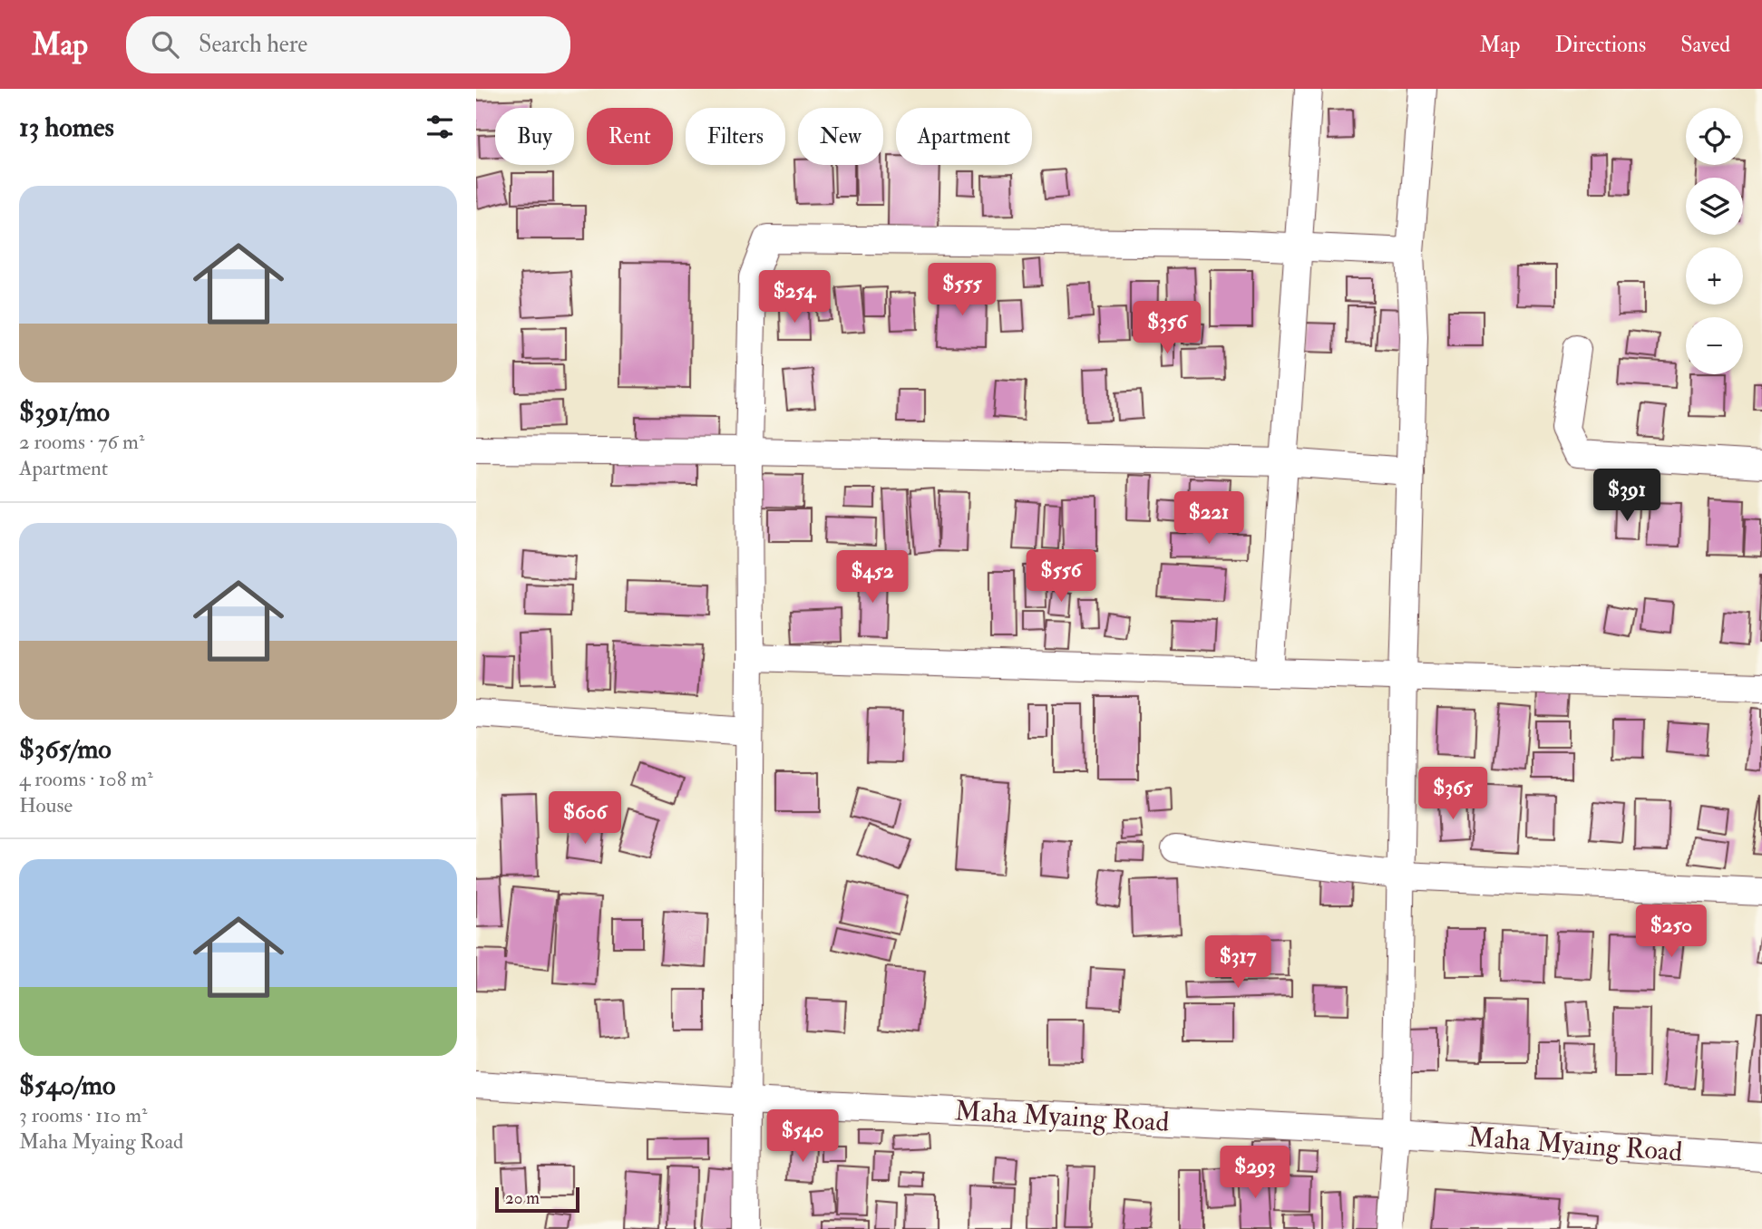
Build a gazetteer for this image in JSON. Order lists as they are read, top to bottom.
{
  "streets": {
    "street": ["Maha Myaing Road"]
  },
  "scale_bar": "20 m",
  "page": {
    "header": "Map",
    "search": "Search here",
    "nav": ["Map", "Directions", "Saved"],
    "heading": "13 homes",
    "map_buttons": ["+", "−"],
    "chip": [
      "Buy",
      "Rent",
      "Filters",
      "New",
      "Apartment"
    ],
    "list": [
      {
        "name": "$391/mo",
        "note": "2 rooms · 76 m² · Apartment"
      },
      {
        "name": "$365/mo",
        "note": "4 rooms · 108 m² · House"
      },
      {
        "name": "$540/mo",
        "note": "3 rooms · 110 m² · Maha Myaing Road"
      }
    ],
    "price": [
      "$555",
      "$254",
      "$356",
      "$391",
      "$221",
      "$556",
      "$452",
      "$365",
      "$606",
      "$250",
      "$317",
      "$540",
      "$293"
    ],
    "scale": "20 m"
  }
}
